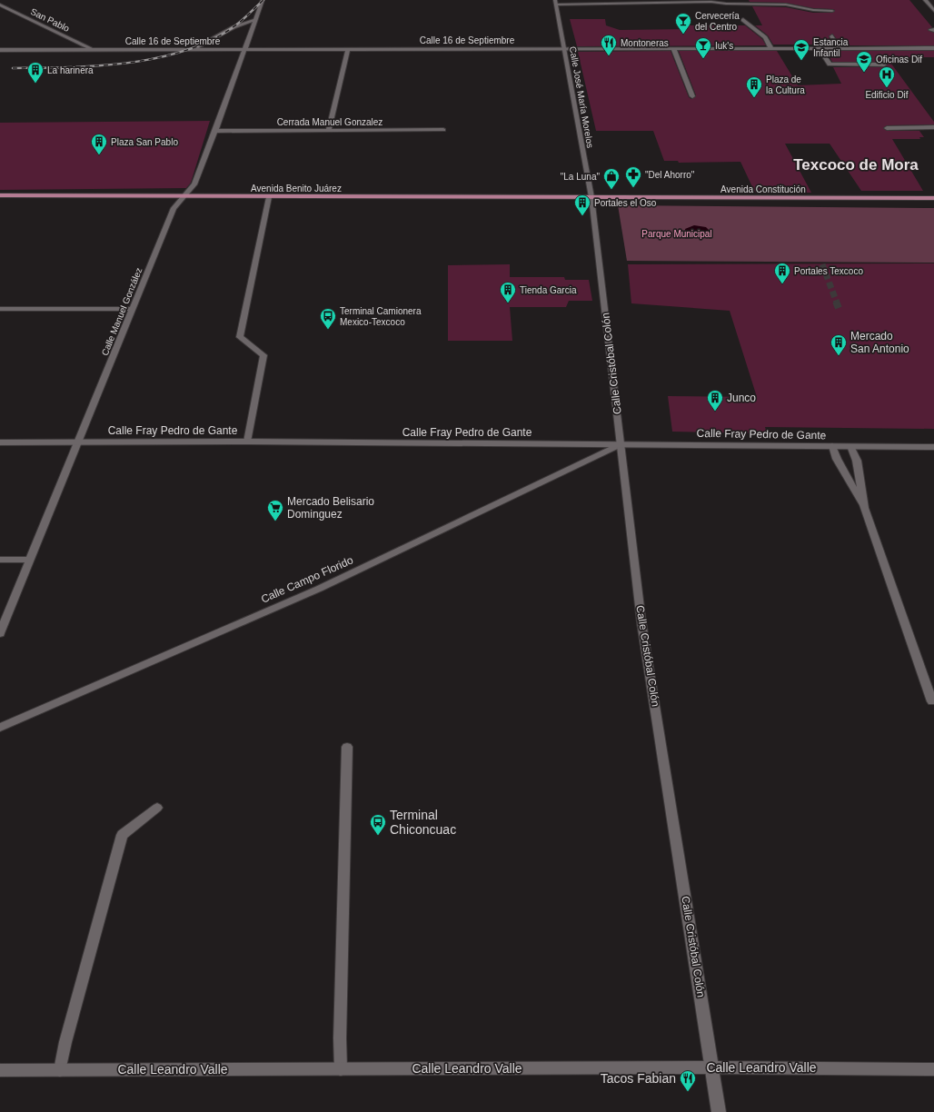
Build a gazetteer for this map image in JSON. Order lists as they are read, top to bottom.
{
  "streets": {
    "main road": ["Avenida Benito Juárez", "Avenida Constitución"],
    "street": [
      "San Pablo",
      "Calle 16 de Septiembre",
      "Calle José María Morelos",
      "Cerrada Manuel Gonzalez",
      "Calle Manuel González",
      "Calle Cristóbal Colón",
      "Calle Fray Pedro de Gante",
      "Calle Campo Florido",
      "Calle Leandro Valle"
    ]
  },
  "crossings": [
    ["San Pablo", "Calle 16 de Septiembre"],
    ["Calle 16 de Septiembre", "Calle José María Morelos"],
    ["Calle 16 de Septiembre", "Calle Manuel González"],
    ["Calle José María Morelos", "Avenida Benito Juárez"],
    ["Calle José María Morelos", "Avenida Constitución"],
    ["Calle José María Morelos", "Calle Cristóbal Colón"],
    ["Cerrada Manuel Gonzalez", "Calle Manuel González"],
    ["Avenida Benito Juárez", "Avenida Constitución"],
    ["Avenida Benito Juárez", "Calle Manuel González"],
    ["Avenida Benito Juárez", "Calle Cristóbal Colón"],
    ["Avenida Constitución", "Calle Cristóbal Colón"],
    ["Calle Manuel González", "Calle Fray Pedro de Gante"],
    ["Calle Cristóbal Colón", "Calle Fray Pedro de Gante"],
    ["Calle Cristóbal Colón", "Calle Campo Florido"],
    ["Calle Cristóbal Colón", "Calle Leandro Valle"],
    ["Calle Fray Pedro de Gante", "Calle Campo Florido"]
  ],
  "districts": ["Texcoco de Mora"],
  "parks": ["Parque Municipal"],
  "places": {
    "bar": ["Cervecería del Centro", "Iuk's"],
    "restaurant": ["Montoneras", "Tacos Fabian"],
    "school or university": ["Estancia Infantil", "Oficinas Dif"],
    "building": [
      "La harinera",
      "Plaza de la Cultura",
      "Plaza San Pablo",
      "Portales el Oso",
      "Portales Texcoco",
      "Tienda Garcia",
      "Mercado San Antonio",
      "Junco"
    ],
    "hospital": ["Edificio Dif"],
    "pharmacy": ["\"Del Ahorro\""],
    "shop": ["\"La Luna\""],
    "bus stop": ["Terminal Camionera Mexico-Texcoco", "Terminal Chiconcuac"],
    "supermarket": ["Mercado Belisario Dominguez"]
  }
}
